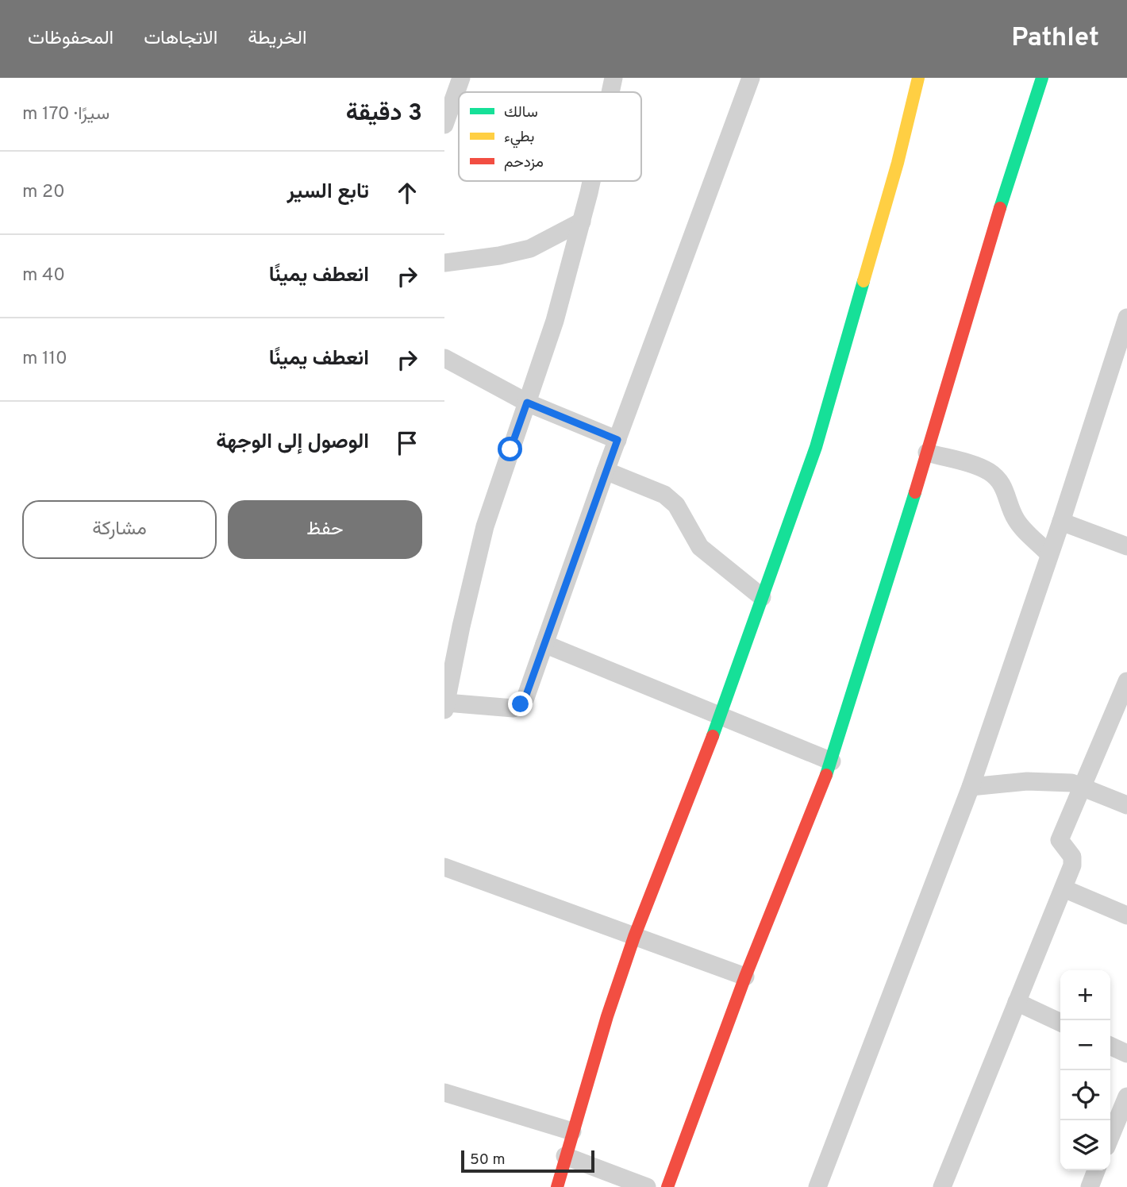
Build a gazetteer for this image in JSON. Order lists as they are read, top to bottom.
{
  "legend": ["سالك", "بطيء", "مزدحم"],
  "scale_bar": "50 m",
  "page": {
    "header": "Pathlet",
    "nav": ["الخريطة", "الاتجاهات", "المحفوظات"],
    "heading": ["3 دقيقة", "سيرًا · 170 m"],
    "list": [
      ["تابع السير", "20 m"],
      ["انعطف يمينًا", "40 m"],
      ["انعطف يمينًا", "110 m"],
      "الوصول إلى الوجهة"
    ],
    "buttons": ["حفظ", "مشاركة"],
    "map_buttons": ["+", "−"],
    "scale": "50 m"
  }
}
